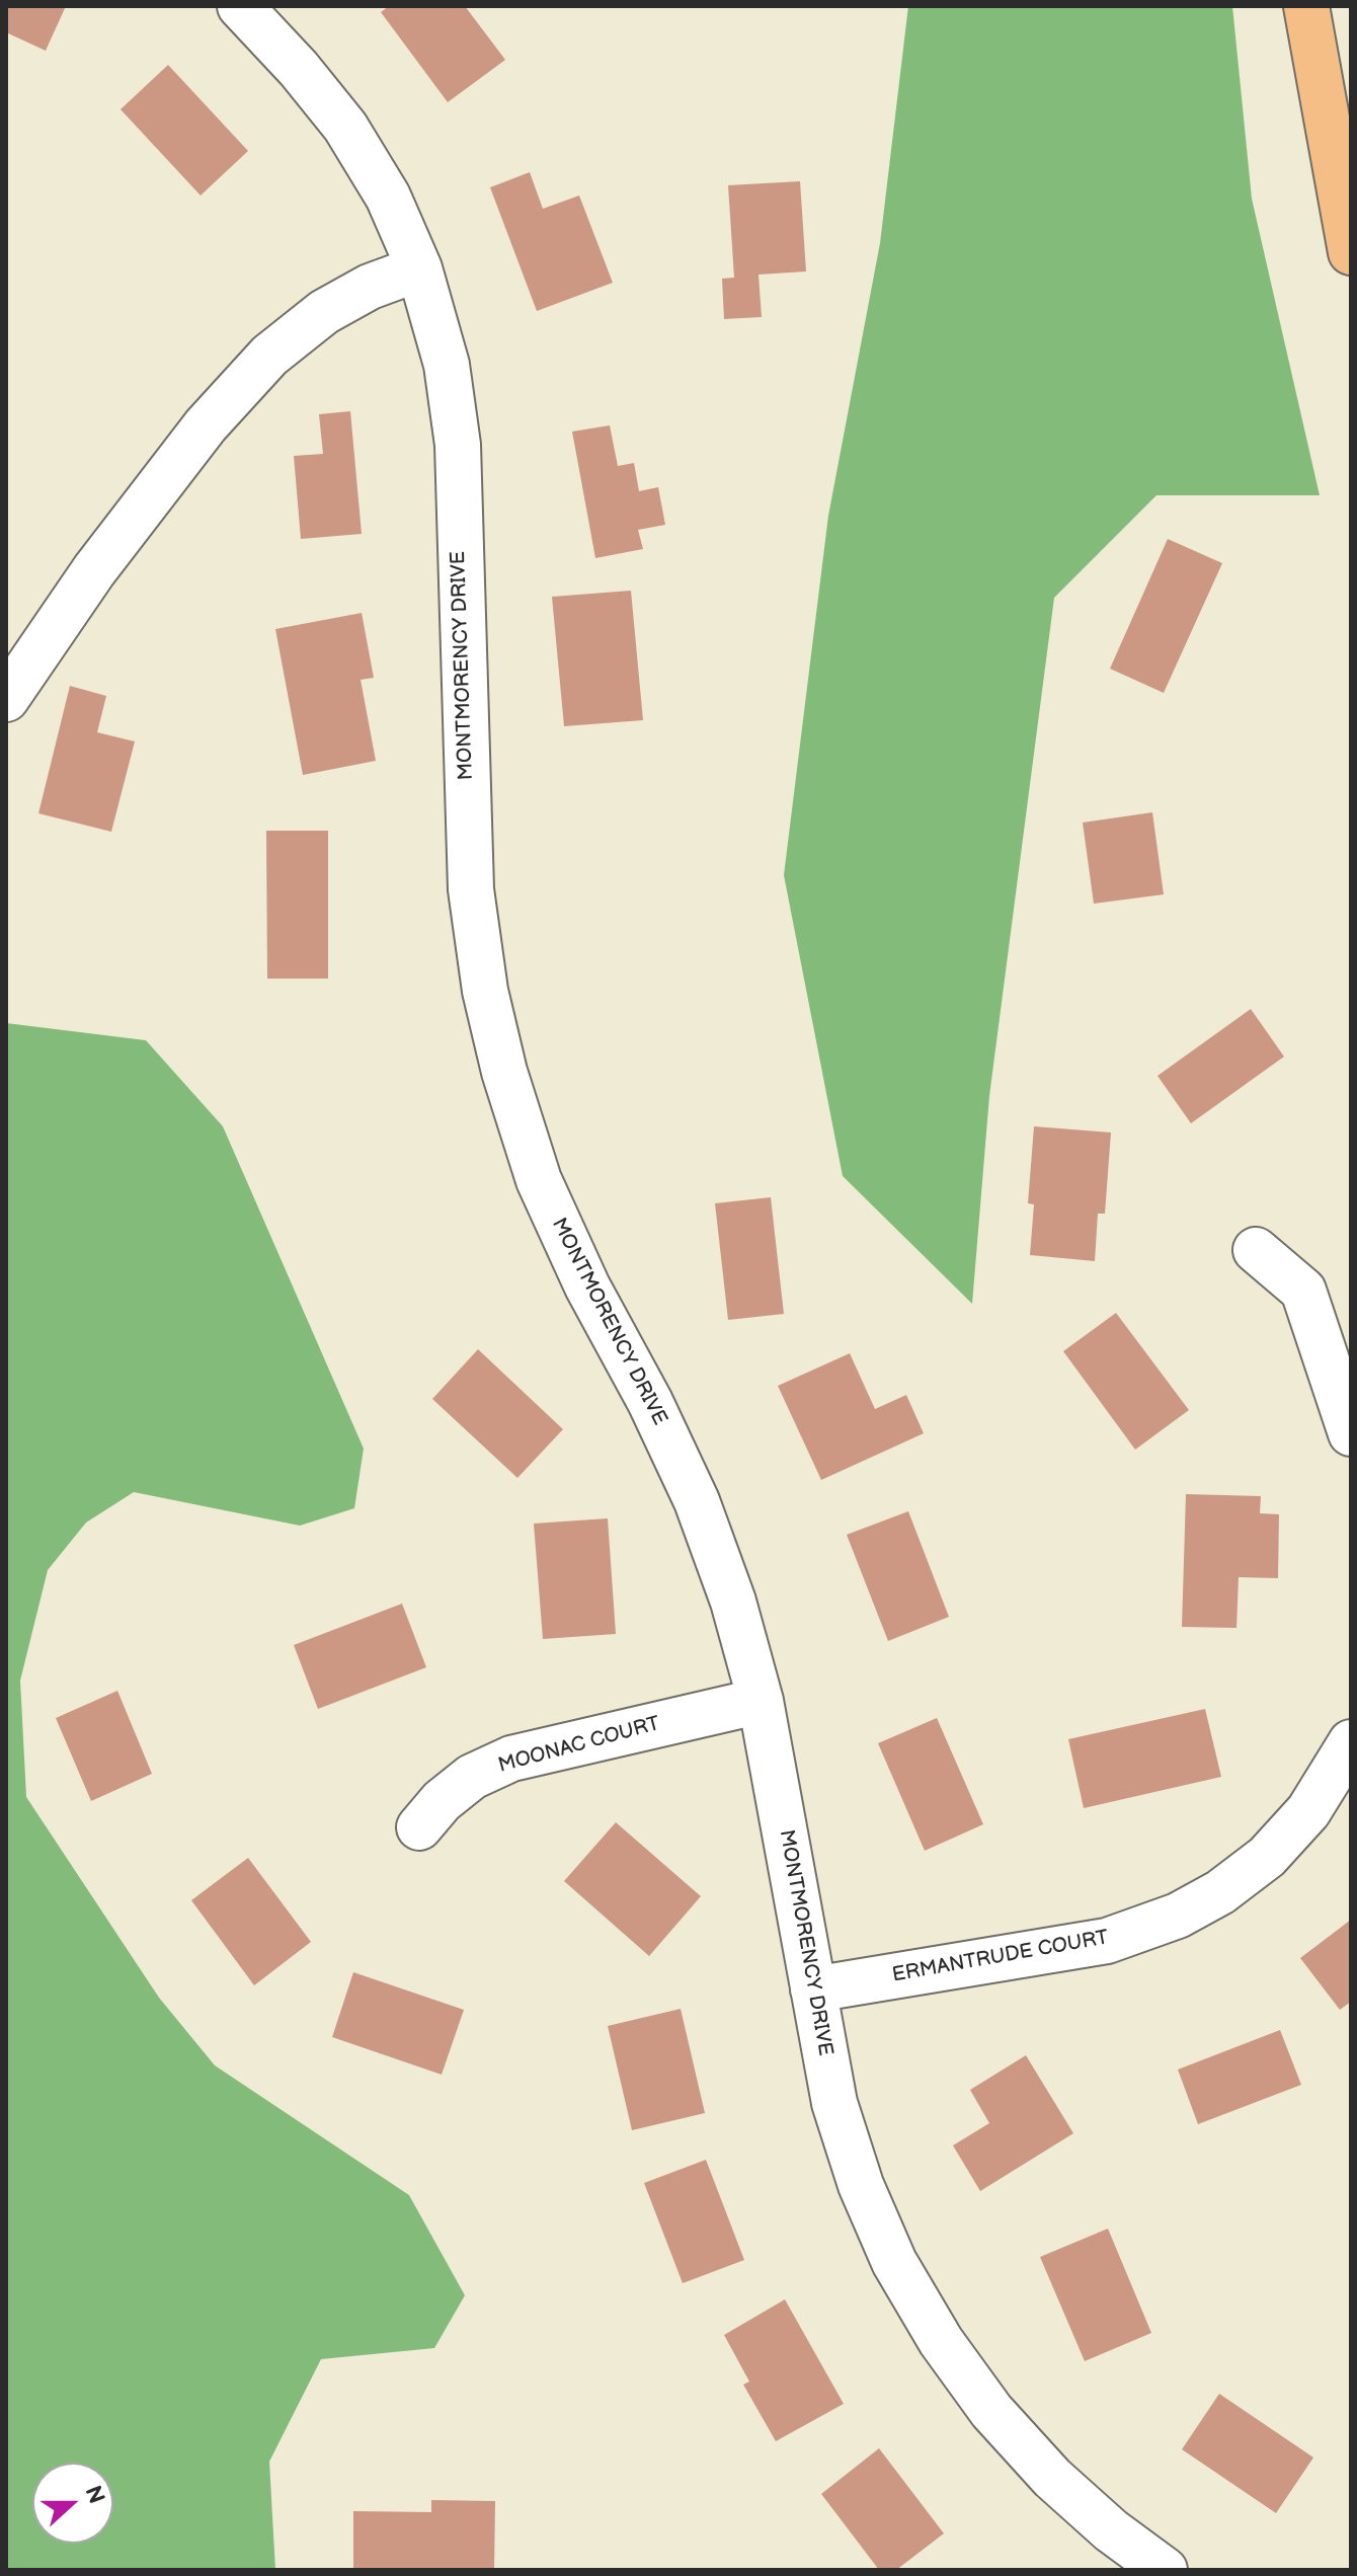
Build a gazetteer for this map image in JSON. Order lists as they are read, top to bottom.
{
  "streets": {
    "street": ["MONTMORENCY DRIVE", "MOONAC COURT", "ERMANTRUDE COURT"]
  },
  "crossings": [
    ["MONTMORENCY DRIVE", "MOONAC COURT"],
    ["MONTMORENCY DRIVE", "ERMANTRUDE COURT"]
  ],
  "north": "right"
}
